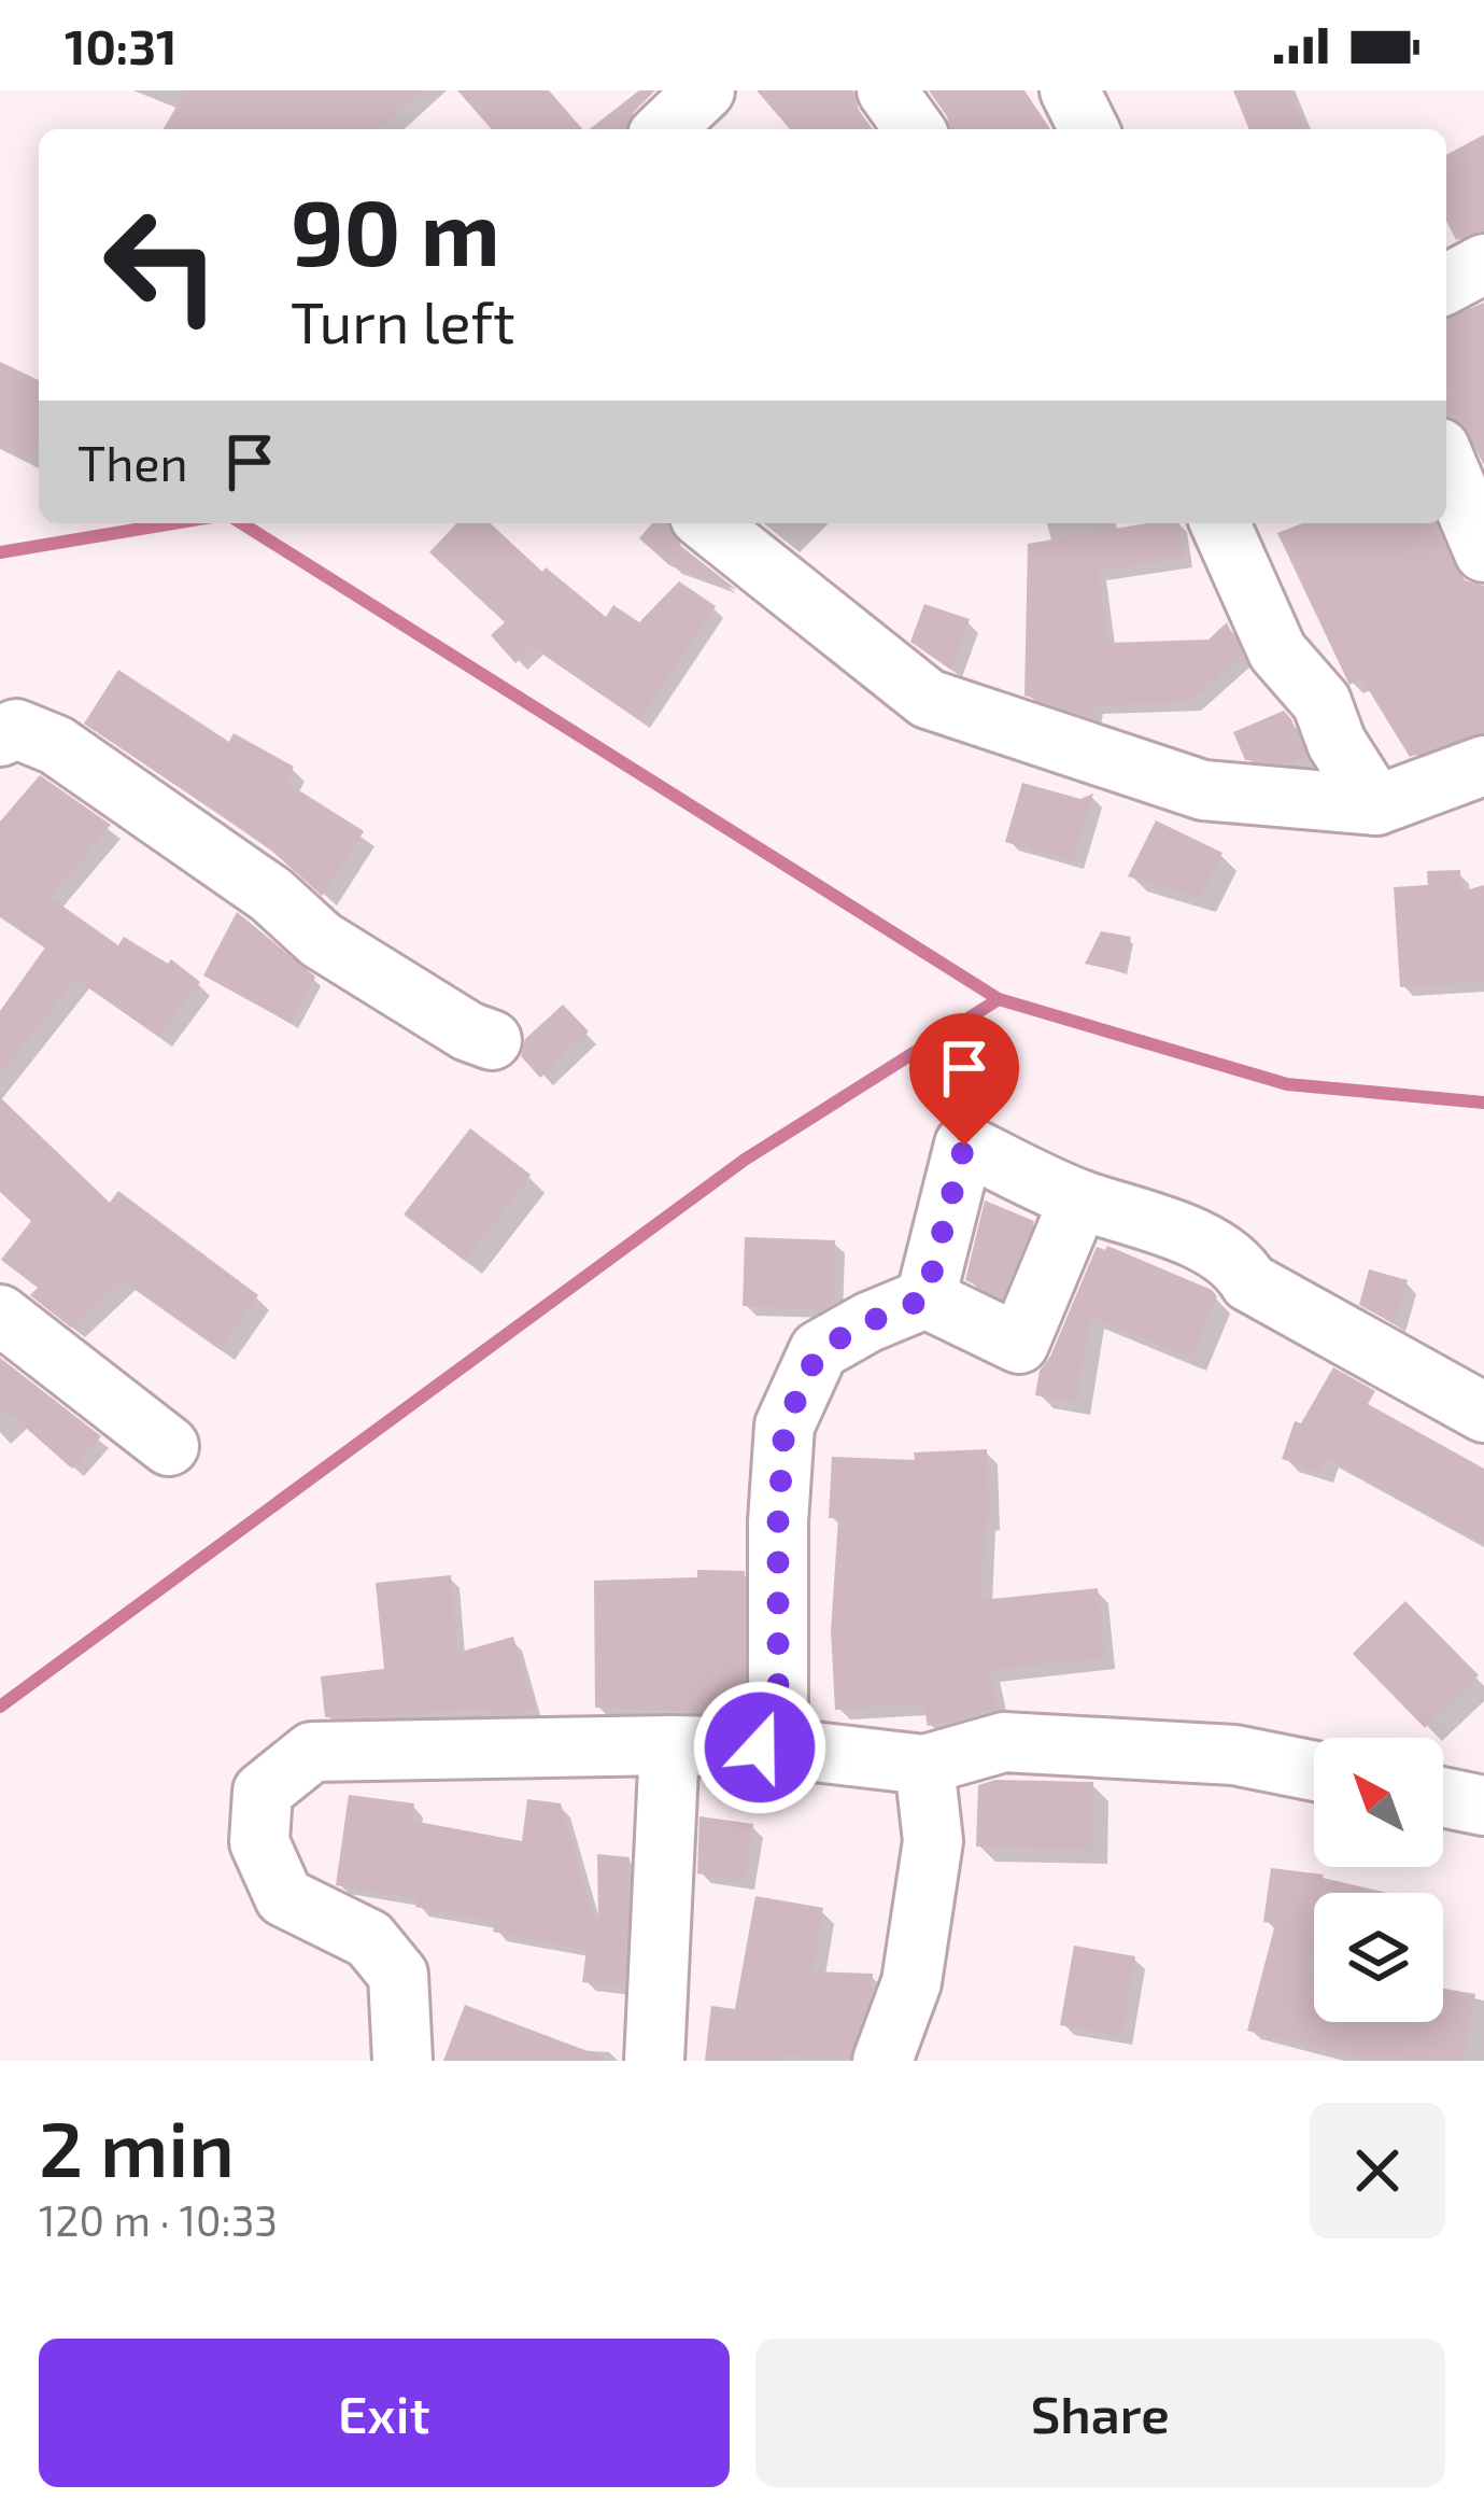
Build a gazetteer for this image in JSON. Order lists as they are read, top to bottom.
{
  "north": "top left",
  "page": {
    "status": "10:31",
    "turn": ["90 m", "Turn left"],
    "then": "Then",
    "heading": ["2 min", "120 m · 10:33"],
    "buttons": ["Exit", "Share"]
  }
}
